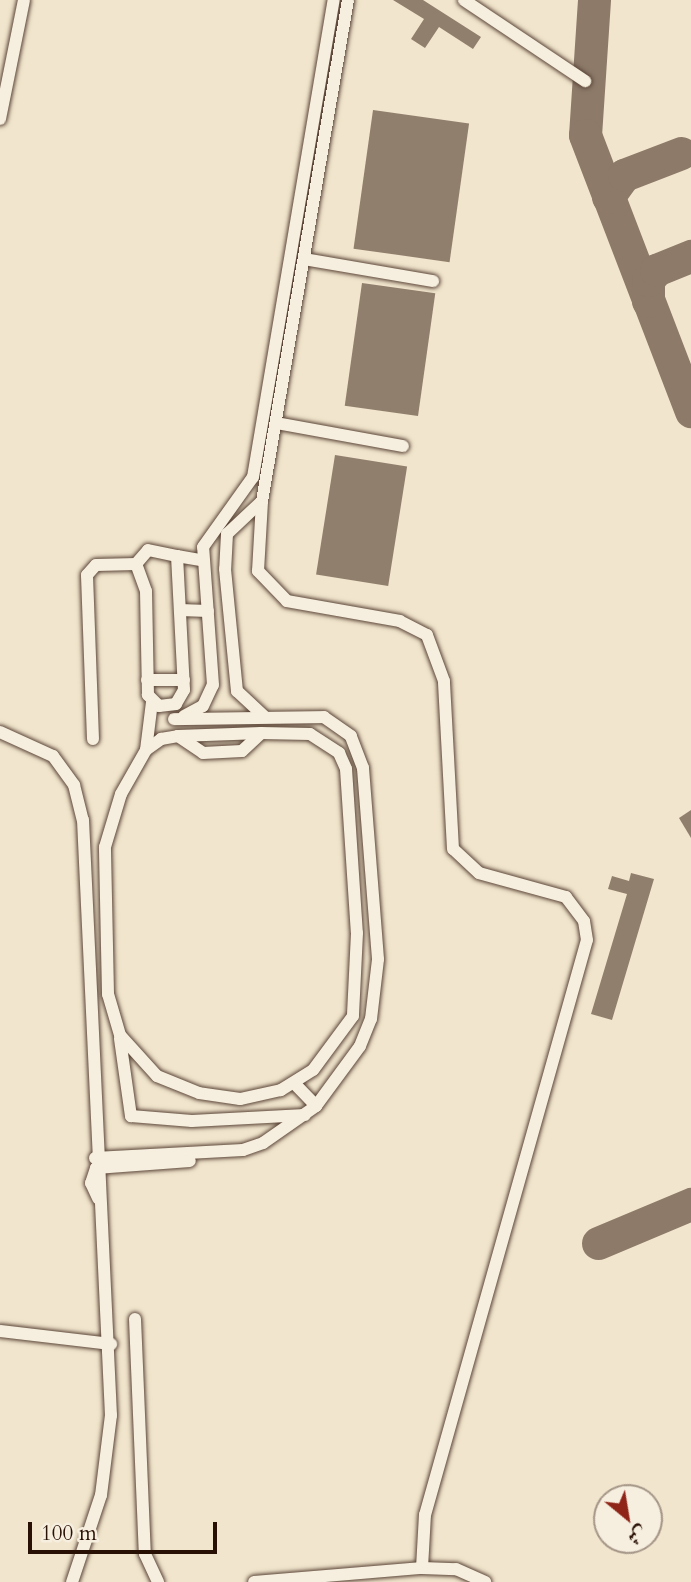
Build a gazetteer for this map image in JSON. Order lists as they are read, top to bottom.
{
  "scale_bar": "100 m",
  "north": "bottom right"
}
